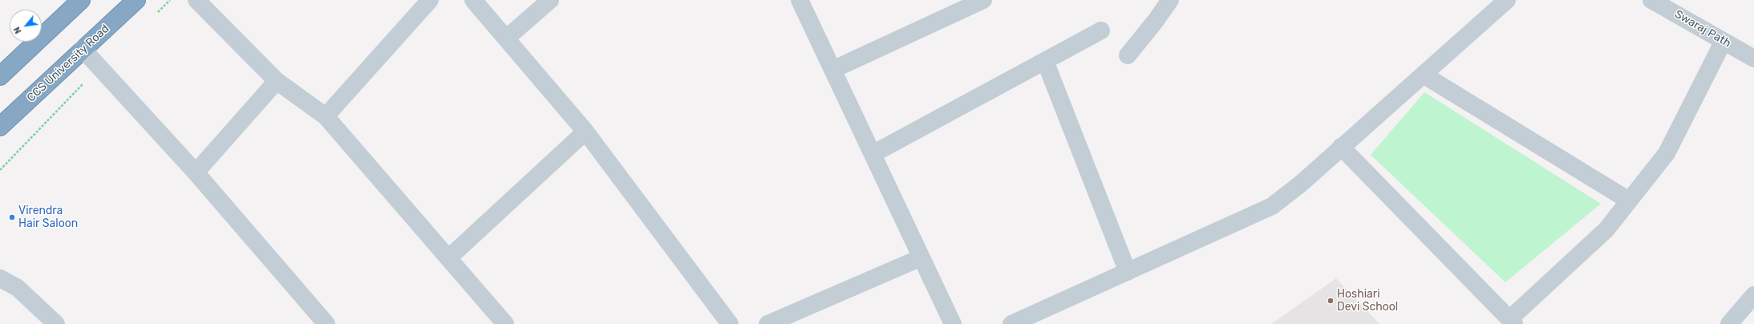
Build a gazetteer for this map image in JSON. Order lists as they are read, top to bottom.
{
  "streets": {
    "highway": ["CCS University Road"],
    "street": ["Swaraj Path"]
  },
  "places": ["Virendra Hair Saloon", "Hoshiari Devi School"],
  "north": "bottom left"
}
